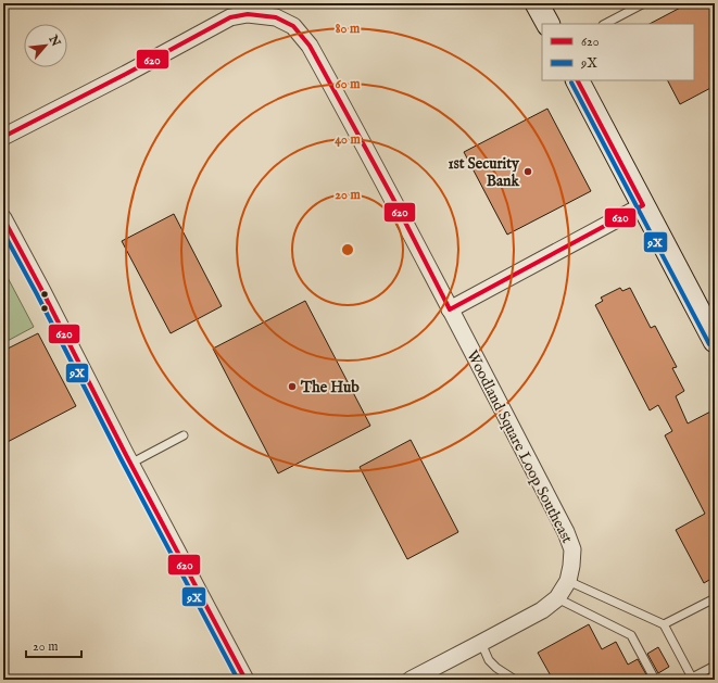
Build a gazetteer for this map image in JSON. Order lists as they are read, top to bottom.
{
  "streets": {
    "street": ["Woodland Square Loop Southeast"]
  },
  "places": ["1st Security Bank", "The Hub"],
  "lines": ["transit line 620", "transit line 9X"],
  "legend": ["620", "9X"],
  "scale_bar": "20 m",
  "north": "top right",
  "rings": [
    "80 m",
    "60 m",
    "40 m",
    "20 m"
  ]
}
